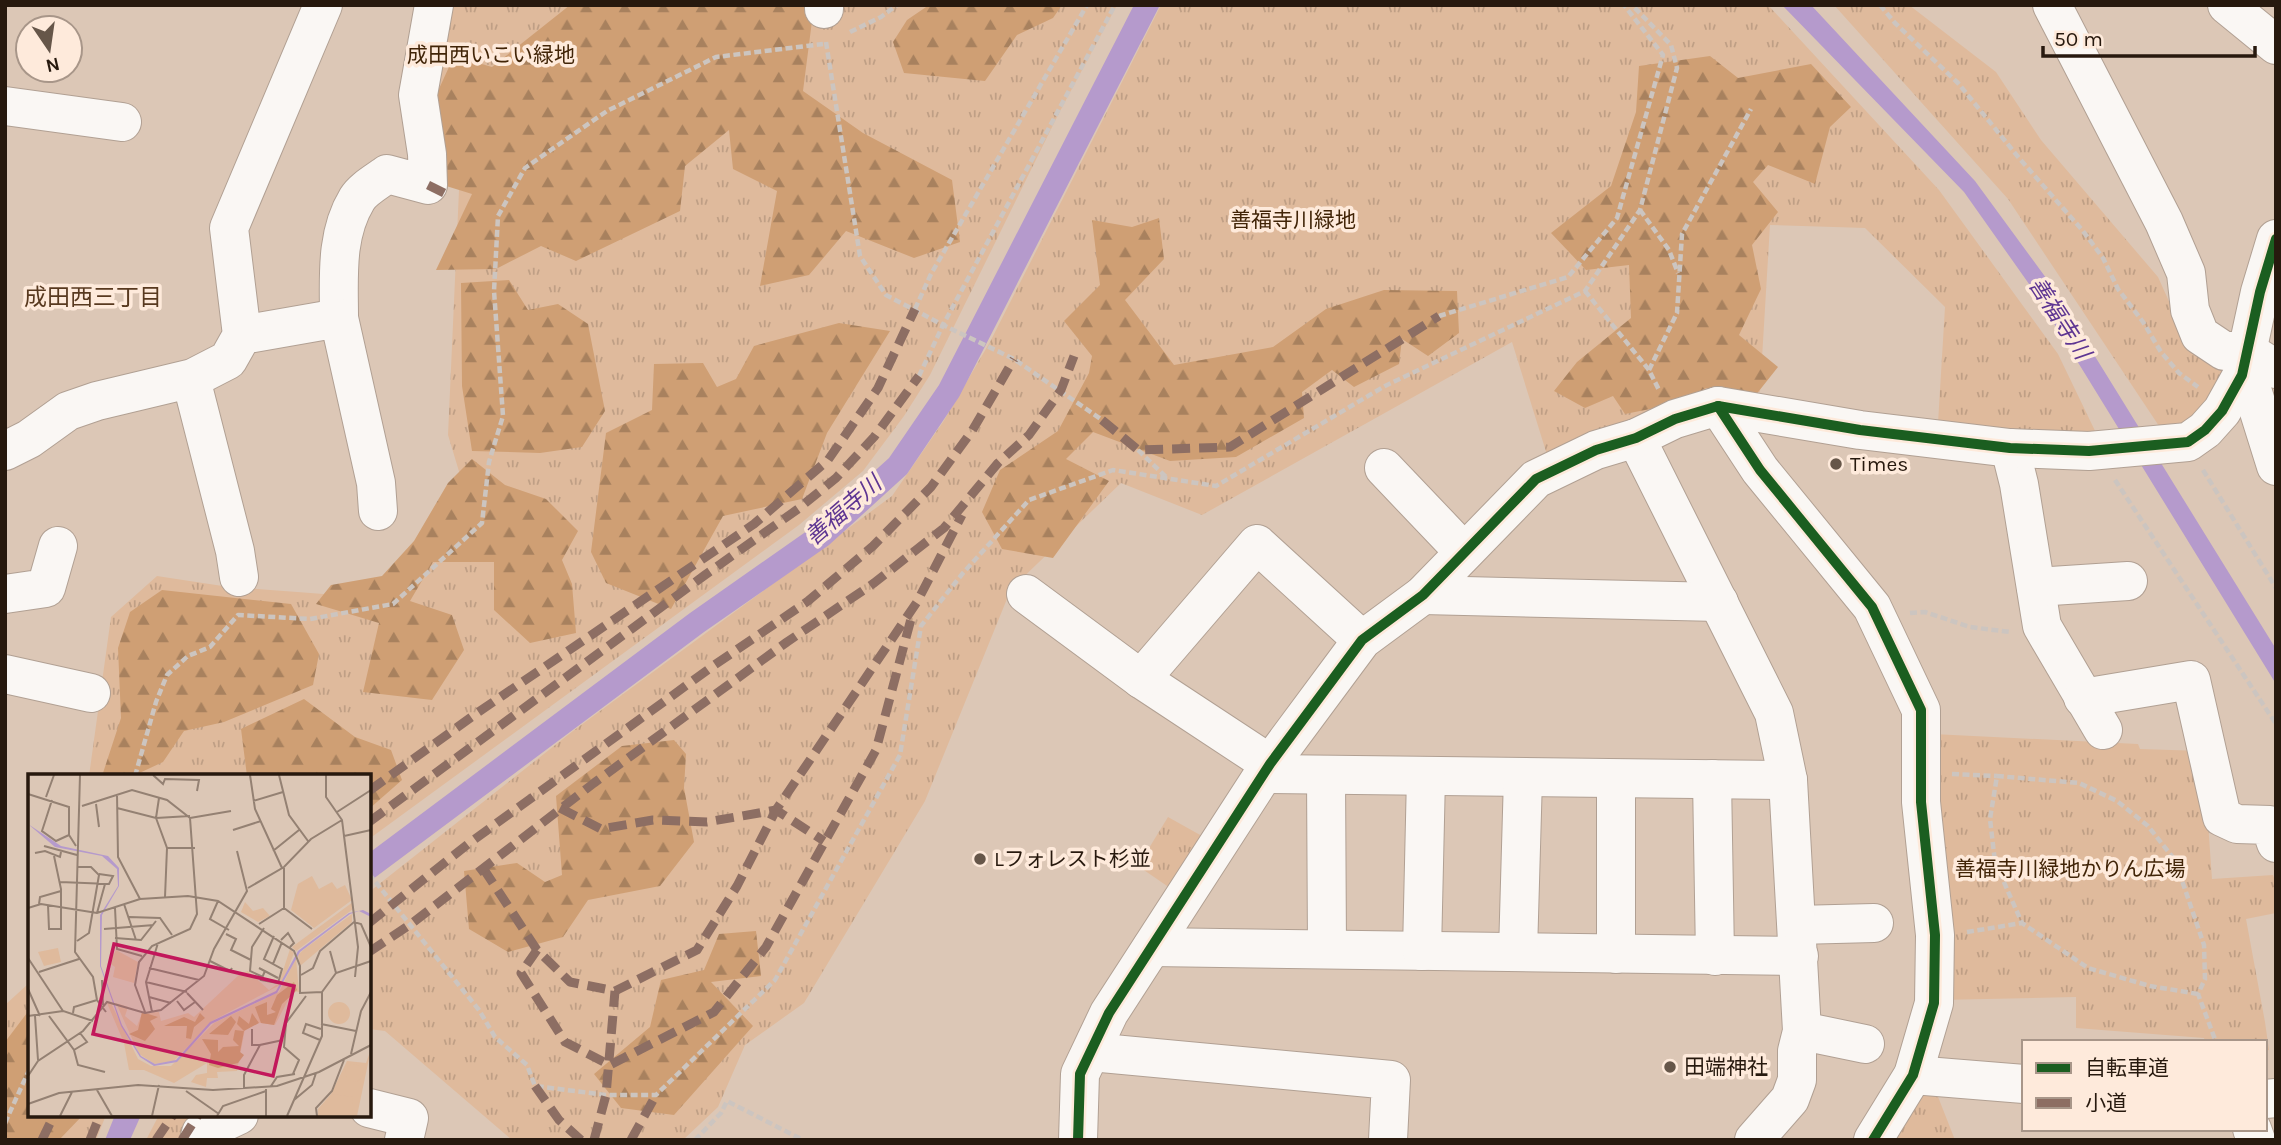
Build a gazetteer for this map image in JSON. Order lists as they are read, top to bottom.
{
  "districts": ["成田西三丁目"],
  "water": ["善福寺川"],
  "parks": ["成田西いこい緑地", "善福寺川緑地", "善福寺川緑地かりん広場"],
  "places": ["Times", "Lフォレスト杉並", "田端神社"],
  "legend": ["自転車道", "小道"],
  "scale_bar": "50 m",
  "north": "bottom"
}
